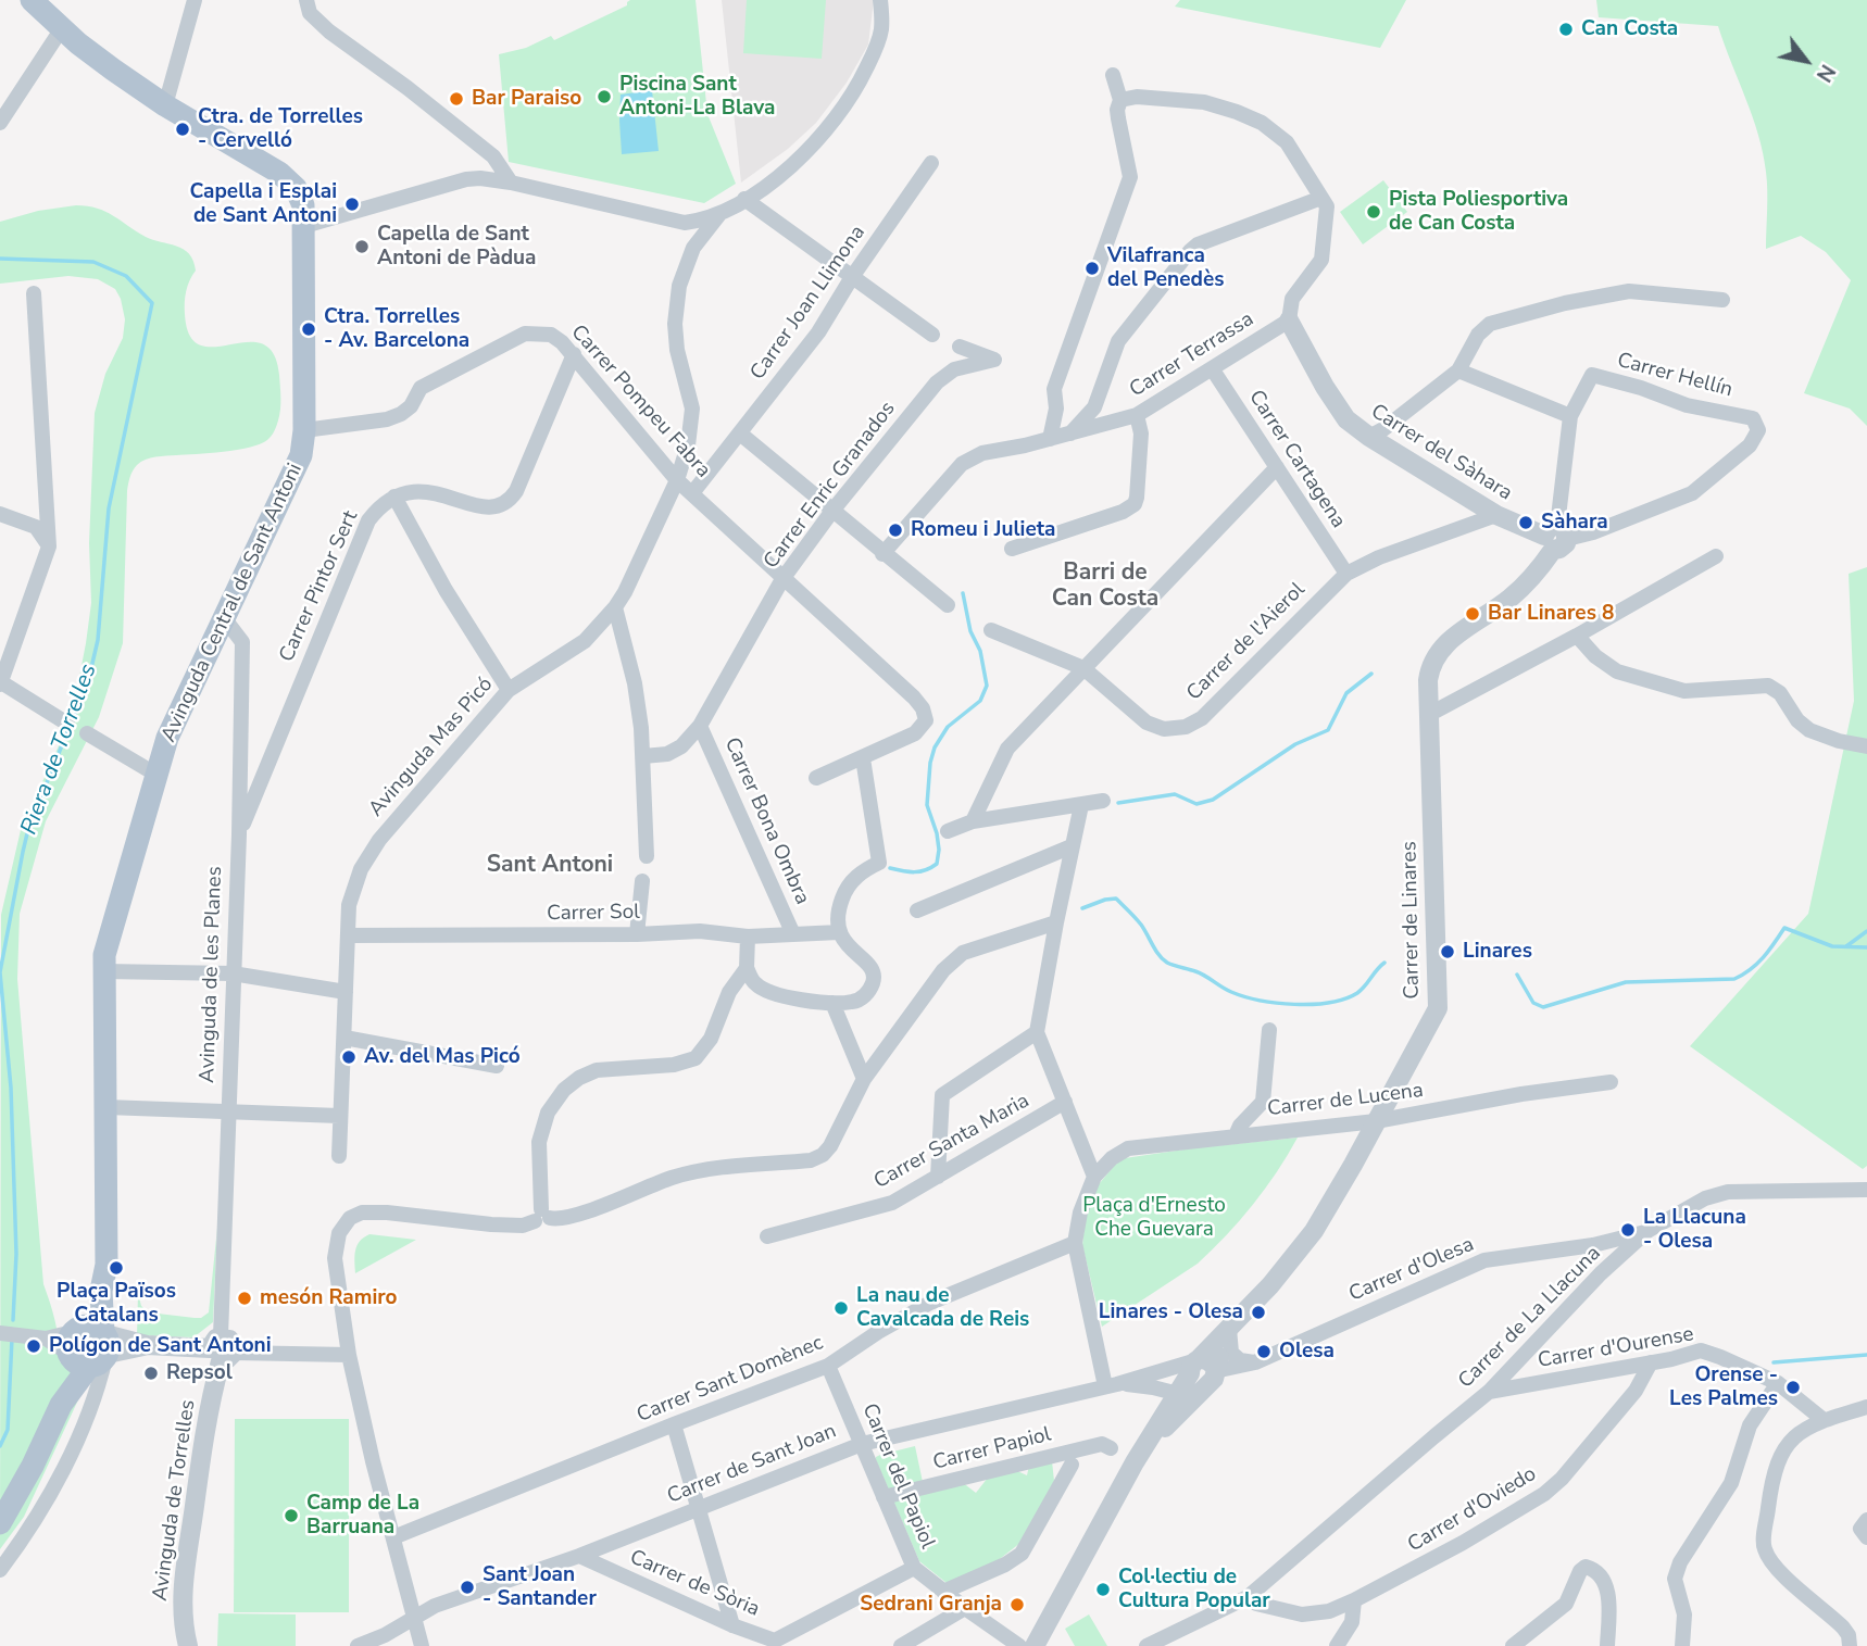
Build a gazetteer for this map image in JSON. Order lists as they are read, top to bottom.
{
  "streets": {
    "main road": ["Avinguda Central de Sant Antoni"],
    "street": [
      "Carrer Joan Llimona",
      "Carrer Terrassa",
      "Carrer Hellín",
      "Carrer Pompeu Fabra",
      "Carrer del Sàhara",
      "Carrer Cartagena",
      "Carrer Enric Granados",
      "Carrer Pintor Sert",
      "Carrer de l'Aierol",
      "Avinguda Mas Picó",
      "Carrer Bona Ombra",
      "Carrer Sol",
      "Carrer de Linares",
      "Avinguda de les Planes",
      "Carrer de Lucena",
      "Carrer Santa Maria",
      "Carrer d'Olesa",
      "Carrer de La Llacuna",
      "Carrer d'Ourense",
      "Carrer Sant Domènec",
      "Carrer Papiol",
      "Carrer de Sant Joan",
      "Carrer del Papiol",
      "Avinguda de Torrelles",
      "Carrer d'Oviedo",
      "Carrer de Sòria"
    ]
  },
  "crossings": [
    ["Carrer Joan Llimona", "Carrer Pompeu Fabra"],
    ["Carrer Terrassa", "Carrer del Sàhara"],
    ["Carrer Terrassa", "Carrer Cartagena"],
    ["Carrer Hellín", "Carrer del Sàhara"],
    ["Carrer Hellín", "Carrer de Linares"],
    ["Carrer Pompeu Fabra", "Carrer Enric Granados"],
    ["Carrer Pompeu Fabra", "Avinguda Central de Sant Antoni"],
    ["Carrer Pompeu Fabra", "Avinguda Mas Picó"],
    ["Carrer del Sàhara", "Carrer de l'Aierol"],
    ["Carrer del Sàhara", "Carrer de Linares"],
    ["Carrer Cartagena", "Carrer de l'Aierol"],
    ["Carrer Enric Granados", "Carrer Bona Ombra"],
    ["Carrer Pintor Sert", "Avinguda de les Planes"],
    ["Avinguda Central de Sant Antoni", "Avinguda de les Planes"],
    ["Avinguda Mas Picó", "Carrer Sol"],
    ["Carrer Bona Ombra", "Carrer Sol"],
    ["Carrer de Linares", "Carrer de Lucena"],
    ["Carrer de Linares", "Carrer d'Olesa"],
    ["Carrer de Linares", "Carrer de Sant Joan"],
    ["Avinguda de les Planes", "Avinguda de Torrelles"],
    ["Carrer d'Olesa", "Carrer de La Llacuna"],
    ["Carrer d'Olesa", "Carrer de Sant Joan"],
    ["Carrer de La Llacuna", "Carrer d'Ourense"],
    ["Carrer de La Llacuna", "Carrer d'Oviedo"],
    ["Carrer d'Ourense", "Carrer d'Oviedo"],
    ["Carrer Sant Domènec", "Carrer del Papiol"],
    ["Carrer Papiol", "Carrer del Papiol"],
    ["Carrer de Sant Joan", "Carrer del Papiol"],
    ["Carrer de Sant Joan", "Carrer de Sòria"],
    ["Carrer del Papiol", "Carrer de Sòria"]
  ],
  "districts": ["Barri de Can Costa", "Sant Antoni"],
  "water": ["Riera de Torrelles"],
  "parks": ["Plaça d'Ernesto Che Guevara"],
  "places": [
    "Can Costa",
    "Piscina Sant Antoni-La Blava",
    "Bar Paraiso",
    "Ctra. de Torrelles - Cervelló",
    "Capella i Esplai de Sant Antoni",
    "Pista Poliesportiva de Can Costa",
    "Capella de Sant Antoni de Pàdua",
    "Vilafranca del Penedès",
    "Ctra. Torrelles - Av. Barcelona",
    "Sàhara",
    "Romeu i Julieta",
    "Bar Linares 8",
    "Linares",
    "Av. del Mas Picó",
    "La Llacuna - Olesa",
    "Plaça Països Catalans",
    "mesón Ramiro",
    "La nau de Cavalcada de Reis",
    "Linares - Olesa",
    "Polígon de Sant Antoni",
    "Olesa",
    "Repsol",
    "Orense - Les Palmes",
    "Camp de La Barruana",
    "Sant Joan - Santander",
    "Col·lectiu de Cultura Popular",
    "Sedrani Granja"
  ],
  "north": "bottom right"
}
